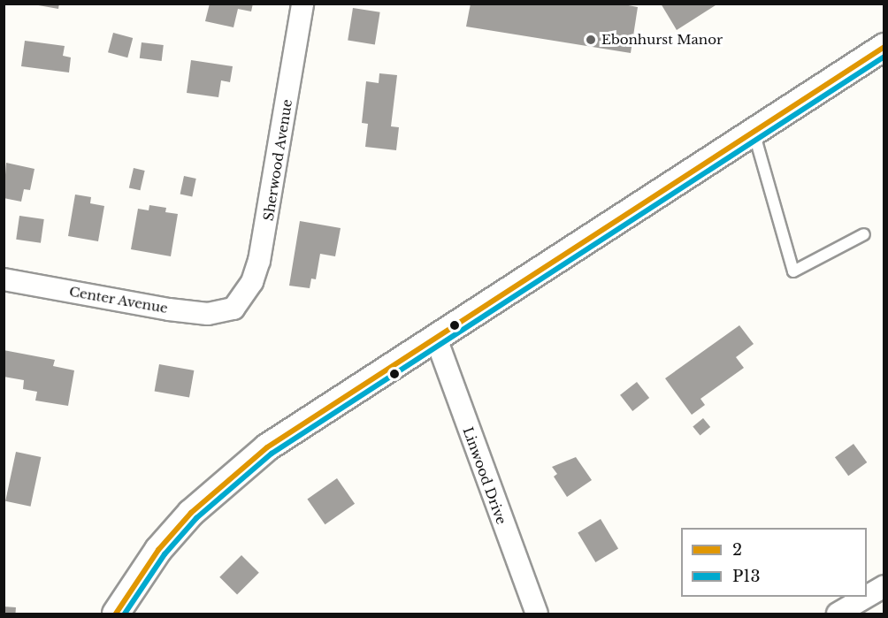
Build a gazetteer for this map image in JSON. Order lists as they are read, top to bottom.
{
  "streets": {
    "street": ["Sherwood Avenue", "Center Avenue", "Linwood Drive"]
  },
  "crossings": [
    ["Sherwood Avenue", "Center Avenue"]
  ],
  "places": ["Ebonhurst Manor"],
  "lines": ["transit line 2", "transit line P13"],
  "legend": ["2", "P13"]
}
